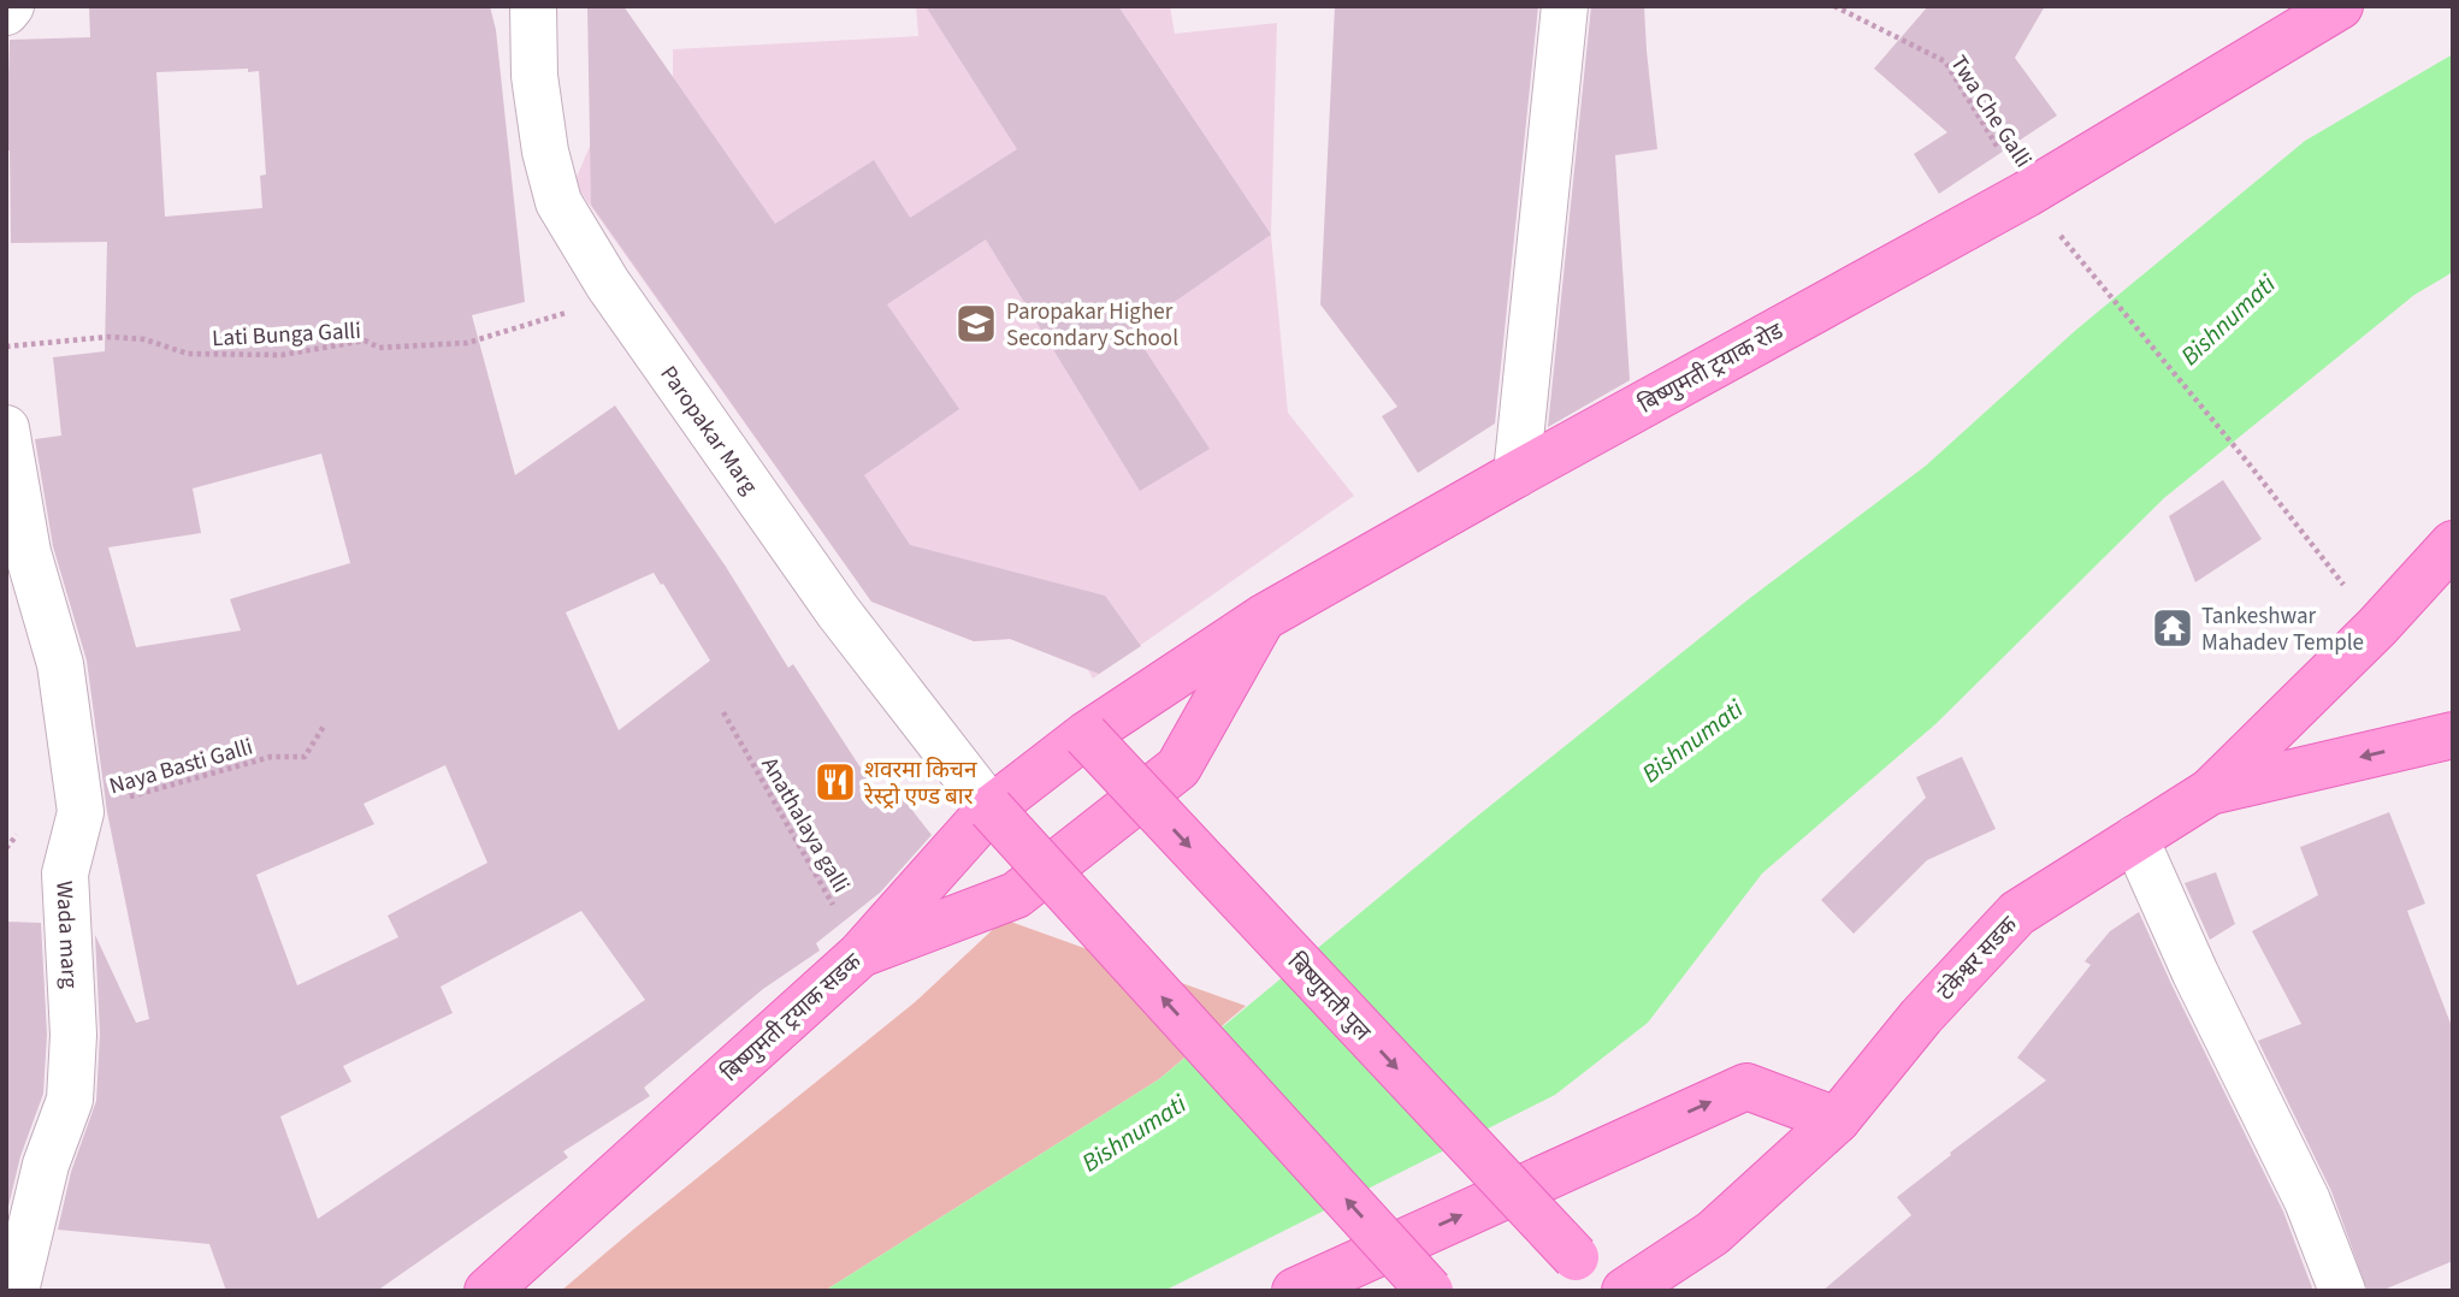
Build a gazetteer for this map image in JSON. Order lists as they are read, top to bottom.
{
  "streets": {
    "main road": [
      "बिष्णुमती ट्रयाक रोड",
      "टंकेश्वर सडक",
      "बिष्णुमती पुल",
      "बिष्णुमती ट्रयाक सडक"
    ],
    "street": ["Paropakar Marg", "Wada marg"],
    "path": [
      "Twa Che Galli",
      "Lati Bunga Galli",
      "Naya Basti Galli",
      "Anathalaya galli"
    ]
  },
  "crossings": [
    ["Twa Che Galli", "बिष्णुमती ट्रयाक रोड"],
    ["Lati Bunga Galli", "Paropakar Marg"],
    ["बिष्णुमती ट्रयाक रोड", "बिष्णुमती पुल"],
    ["बिष्णुमती ट्रयाक रोड", "बिष्णुमती ट्रयाक सडक"],
    ["Paropakar Marg", "बिष्णुमती ट्रयाक सडक"],
    ["Naya Basti Galli", "Wada marg"],
    ["Anathalaya galli", "बिष्णुमती ट्रयाक सडक"],
    ["बिष्णुमती पुल", "बिष्णुमती ट्रयाक सडक"]
  ],
  "water": ["Bishnumati"],
  "places": {
    "school or university": ["Paropakar Higher Secondary School"],
    "temple": ["Tankeshwar Mahadev Temple"],
    "restaurant": ["शवरमा किचन रेस्ट्रो एण्ड बार"]
  }
}
